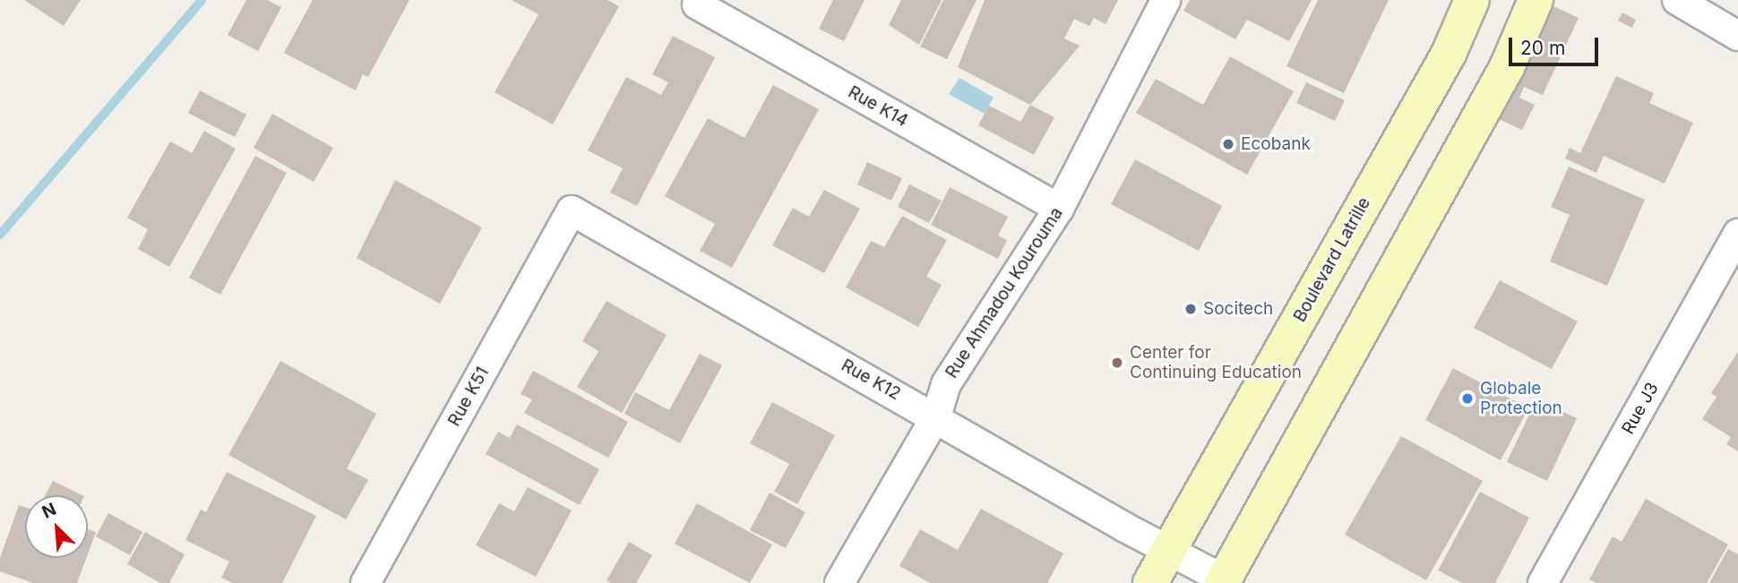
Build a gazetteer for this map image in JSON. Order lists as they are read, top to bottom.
{
  "streets": {
    "main road": ["Boulevard Latrille"],
    "street": [
      "Rue K14",
      "Rue Ahmadou Kourouma",
      "Rue K12",
      "Rue K51",
      "Rue J3"
    ]
  },
  "crossings": [
    ["Rue K14", "Rue Ahmadou Kourouma"],
    ["Boulevard Latrille", "Rue K12"],
    ["Rue Ahmadou Kourouma", "Rue K12"],
    ["Rue K12", "Rue K51"]
  ],
  "places": [
    "Ecobank",
    "Socitech",
    "Center for Continuing Education",
    "Globale Protection"
  ],
  "scale_bar": "20 m",
  "north": "top left"
}
